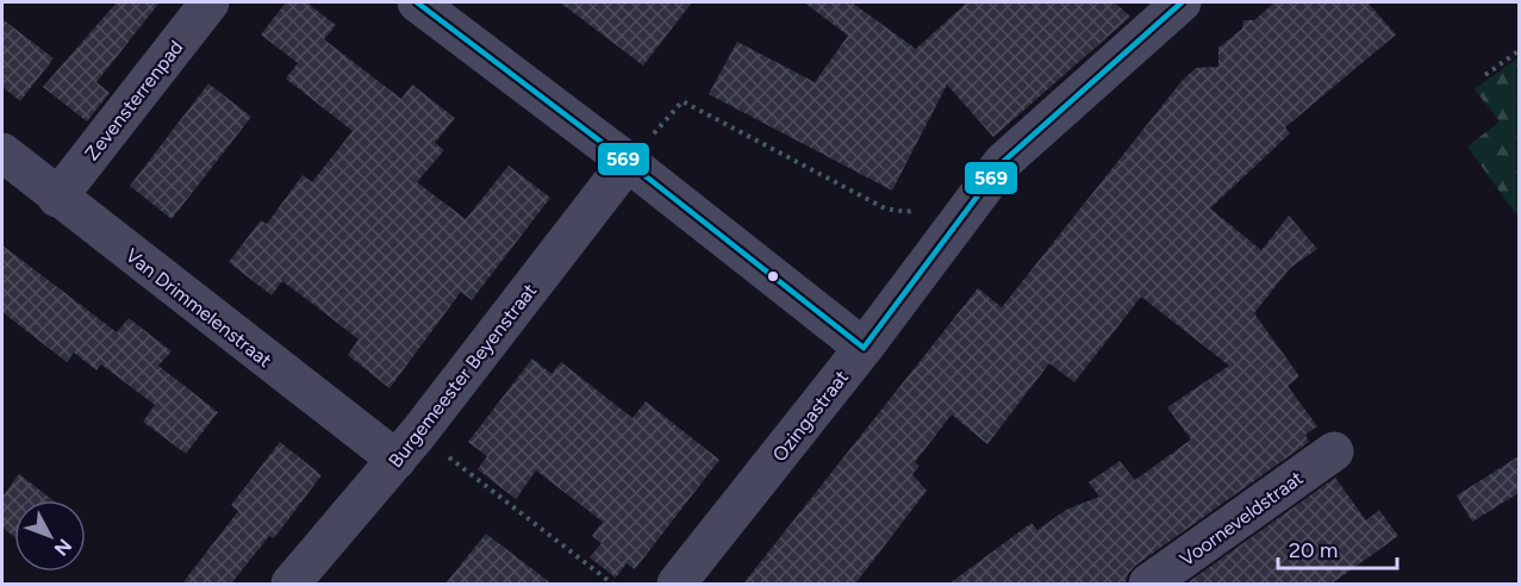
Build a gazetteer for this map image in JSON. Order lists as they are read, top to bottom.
{
  "streets": {
    "street": [
      "Zevensterrenpad",
      "Van Drimmelenstraat",
      "Burgemeester Beyenstraat",
      "Ozingastraat",
      "Voorneveldstraat"
    ]
  },
  "crossings": [
    ["Zevensterrenpad", "Van Drimmelenstraat"],
    ["Van Drimmelenstraat", "Burgemeester Beyenstraat"]
  ],
  "lines": ["transit line 569"],
  "scale_bar": "20 m",
  "north": "bottom right"
}
